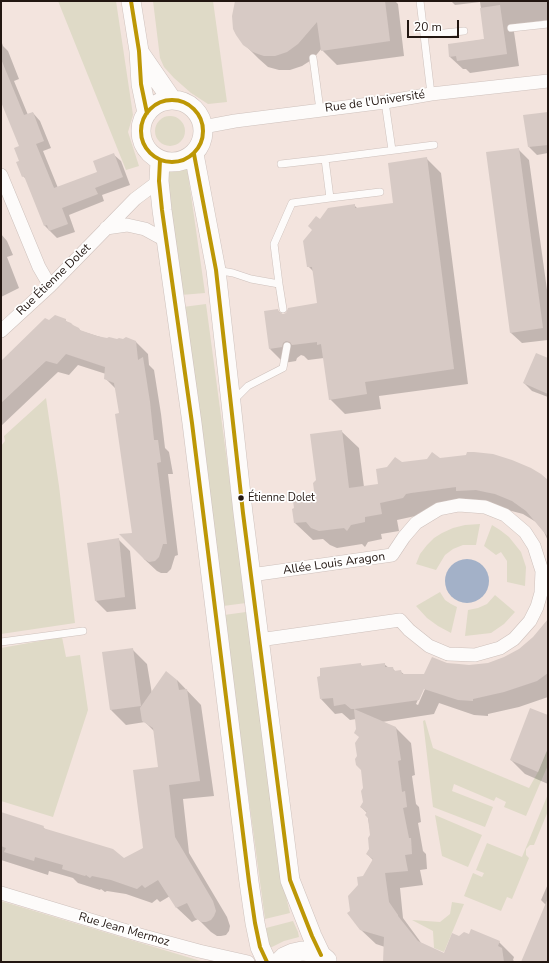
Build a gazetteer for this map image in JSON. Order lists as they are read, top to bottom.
{
  "streets": {
    "street": [
      "Rue de l'Université",
      "Rue Étienne Dolet",
      "Allée Louis Aragon",
      "Rue Jean Mermoz"
    ]
  },
  "places": ["Étienne Dolet"],
  "scale_bar": "20 m"
}
